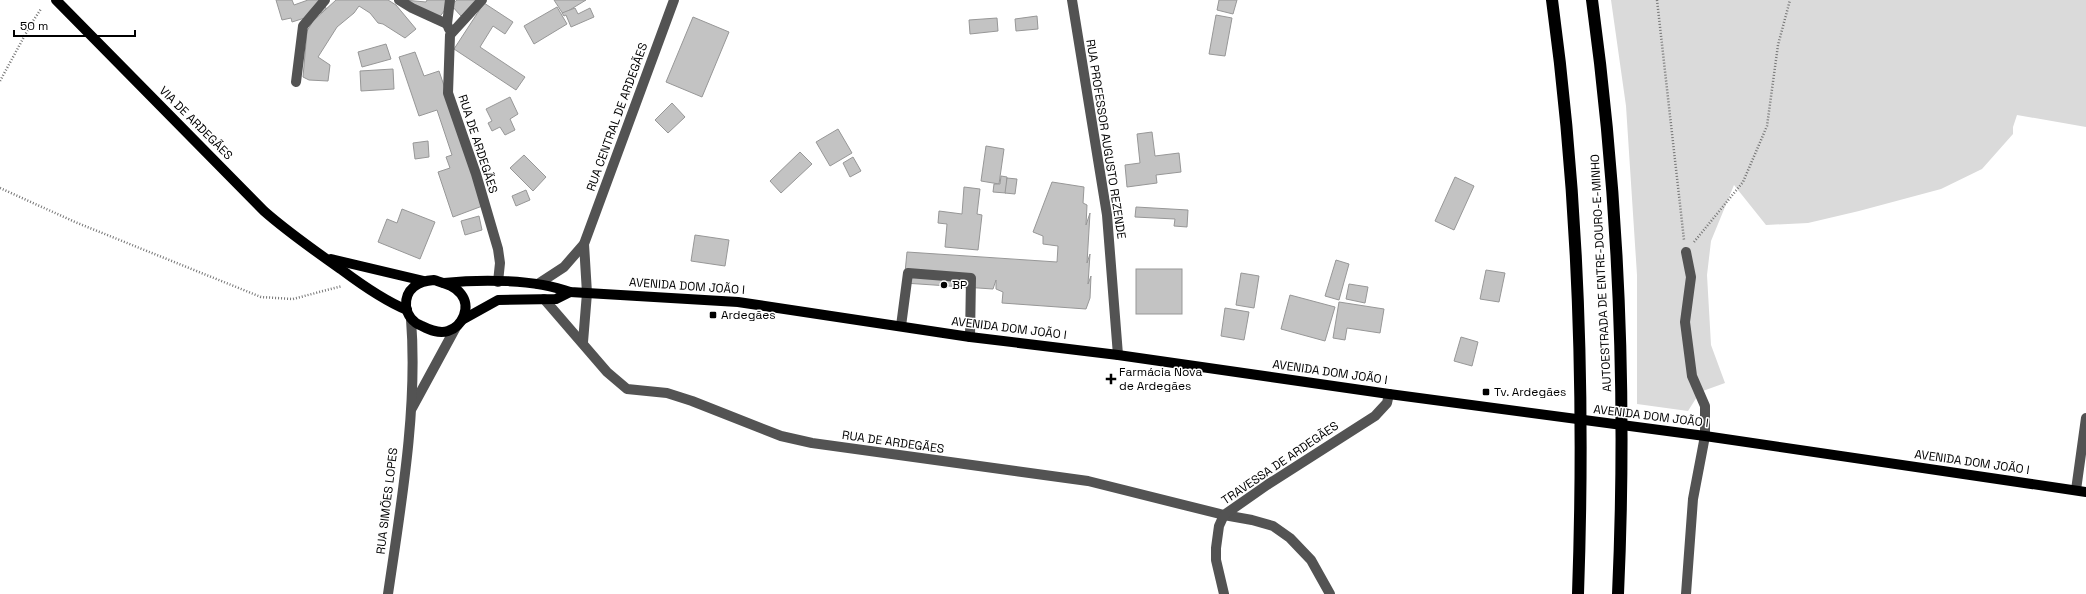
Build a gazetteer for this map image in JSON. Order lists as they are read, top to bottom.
{
  "streets": {
    "highway": ["AUTOESTRADA DE ENTRE-DOURO-E-MINHO"],
    "main road": ["VIA DE ARDEGÃES", "AVENIDA DOM JOÃO I"],
    "street": [
      "RUA CENTRAL DE ARDEGÃES",
      "RUA PROFESSOR AUGUSTO REZENDE",
      "RUA DE ARDEGÃES",
      "TRAVESSA DE ARDEGÃES",
      "RUA SIMÕES LOPES"
    ]
  },
  "crossings": [
    ["RUA CENTRAL DE ARDEGÃES", "AVENIDA DOM JOÃO I"],
    ["VIA DE ARDEGÃES", "AVENIDA DOM JOÃO I"],
    ["VIA DE ARDEGÃES", "RUA SIMÕES LOPES"],
    ["RUA PROFESSOR AUGUSTO REZENDE", "AVENIDA DOM JOÃO I"],
    ["RUA DE ARDEGÃES", "AVENIDA DOM JOÃO I"],
    ["RUA DE ARDEGÃES", "TRAVESSA DE ARDEGÃES"],
    ["AVENIDA DOM JOÃO I", "TRAVESSA DE ARDEGÃES"],
    ["AVENIDA DOM JOÃO I", "RUA SIMÕES LOPES"]
  ],
  "places": {
    "other": ["BP"],
    "transit": ["Ardegães", "Tv. Ardegães"],
    "health": ["Farmácia Nova de Ardegães"]
  },
  "scale_bar": "50 m"
}
